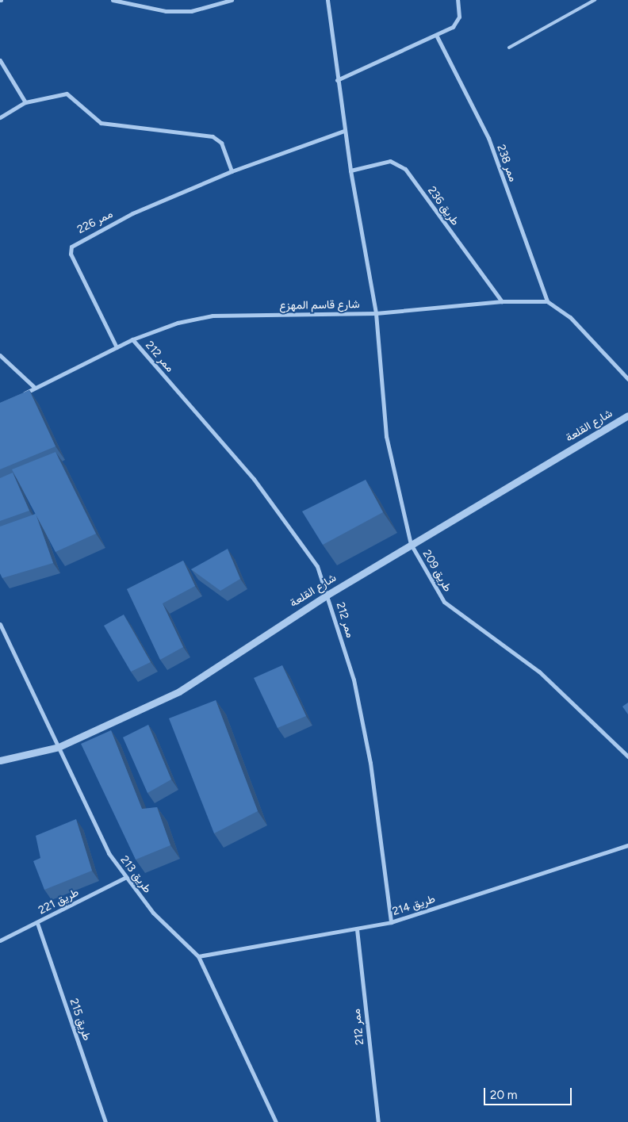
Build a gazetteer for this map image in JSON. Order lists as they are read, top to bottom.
{
  "streets": {
    "street": [
      "ممر 238",
      "طريق 236",
      "ممر 226",
      "شارع قاسم المهزع",
      "ممر 212",
      "شارع القلعة",
      "طريق 209",
      "طريق 213",
      "طريق 221",
      "طريق 214",
      "طريق 215"
    ]
  },
  "crossings": [
    ["ممر 238", "شارع قاسم المهزع"],
    ["طريق 236", "شارع قاسم المهزع"],
    ["ممر 226", "شارع قاسم المهزع"],
    ["شارع قاسم المهزع", "ممر 212"],
    ["شارع قاسم المهزع", "طريق 209"],
    ["ممر 212", "شارع القلعة"],
    ["ممر 212", "طريق 214"],
    ["شارع القلعة", "طريق 209"],
    ["شارع القلعة", "طريق 213"],
    ["طريق 213", "طريق 221"],
    ["طريق 213", "طريق 214"],
    ["طريق 221", "طريق 215"]
  ],
  "scale_bar": "20 m"
}
